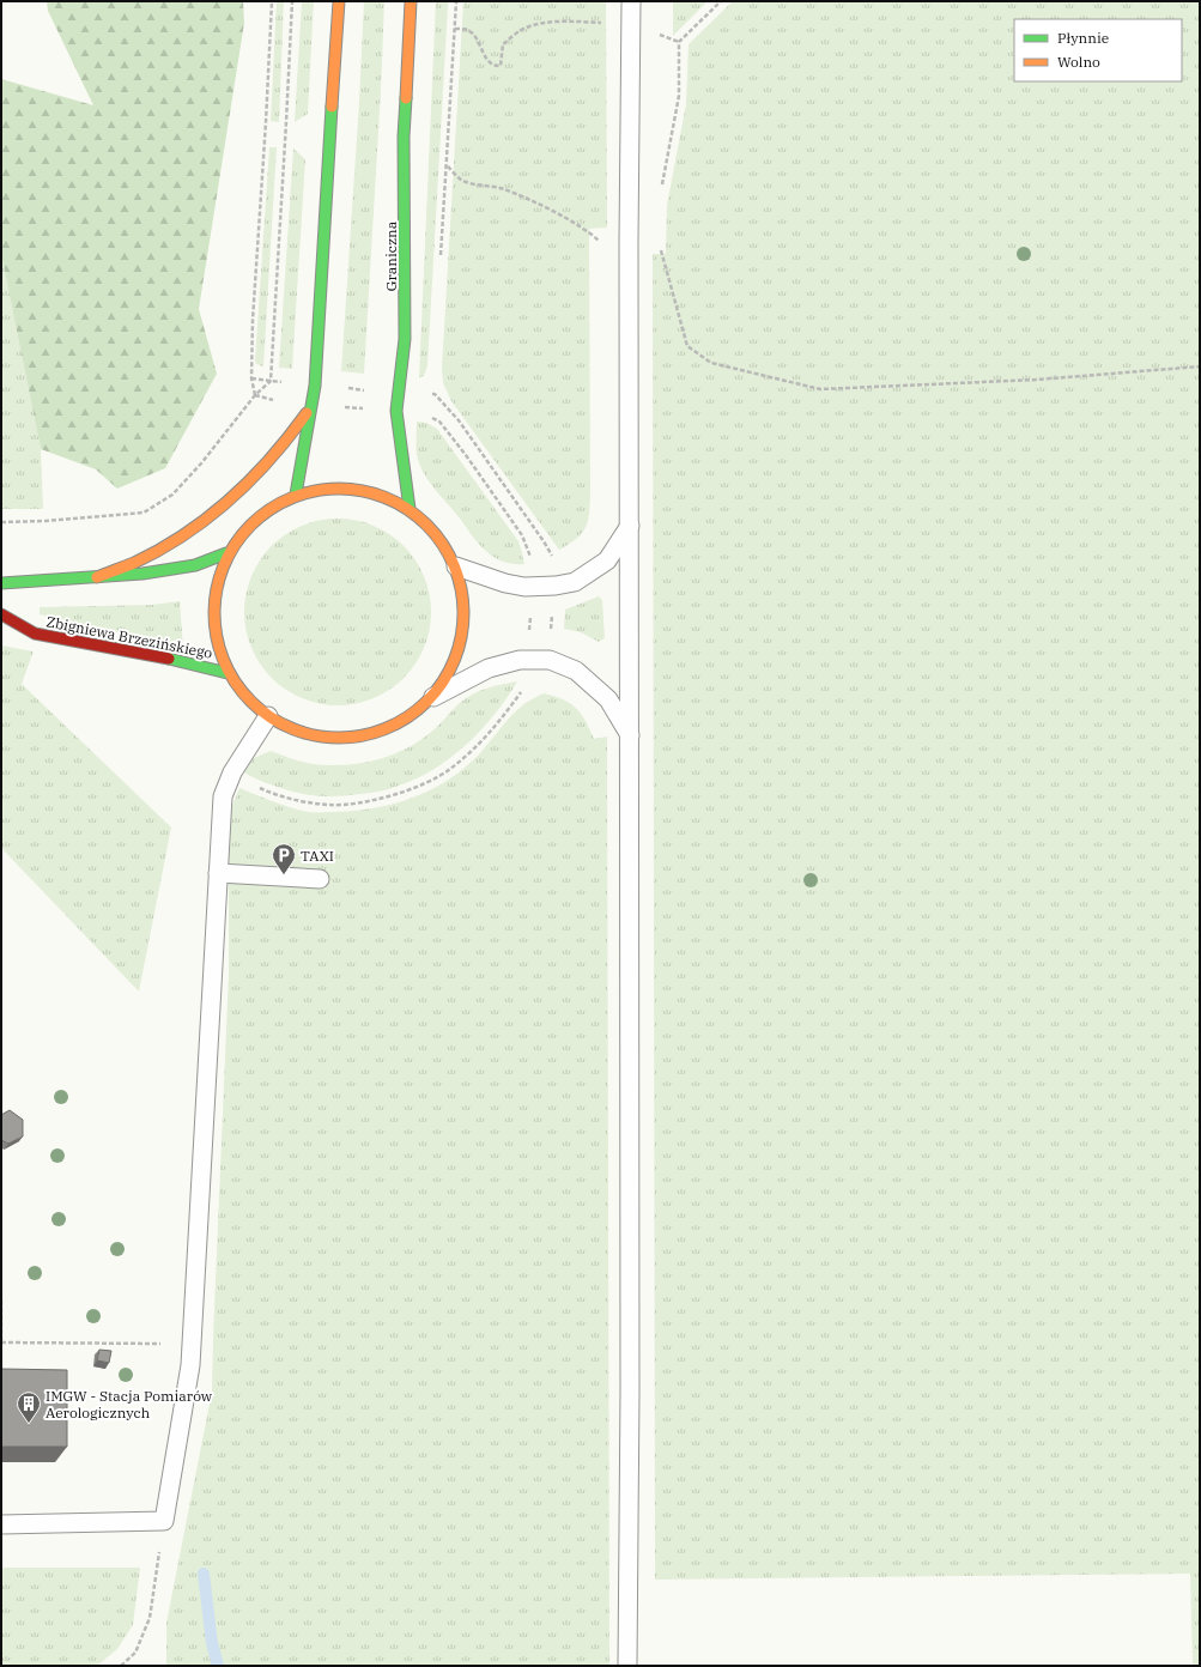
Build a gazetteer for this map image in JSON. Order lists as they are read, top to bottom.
{
  "streets": {
    "main road": ["Graniczna", "Zbigniewa Brzezińskiego"]
  },
  "places": {
    "parking": ["TAXI"],
    "building": ["IMGW - Stacja Pomiarów Aerologicznych"]
  },
  "legend": ["Płynnie", "Wolno"]
}
